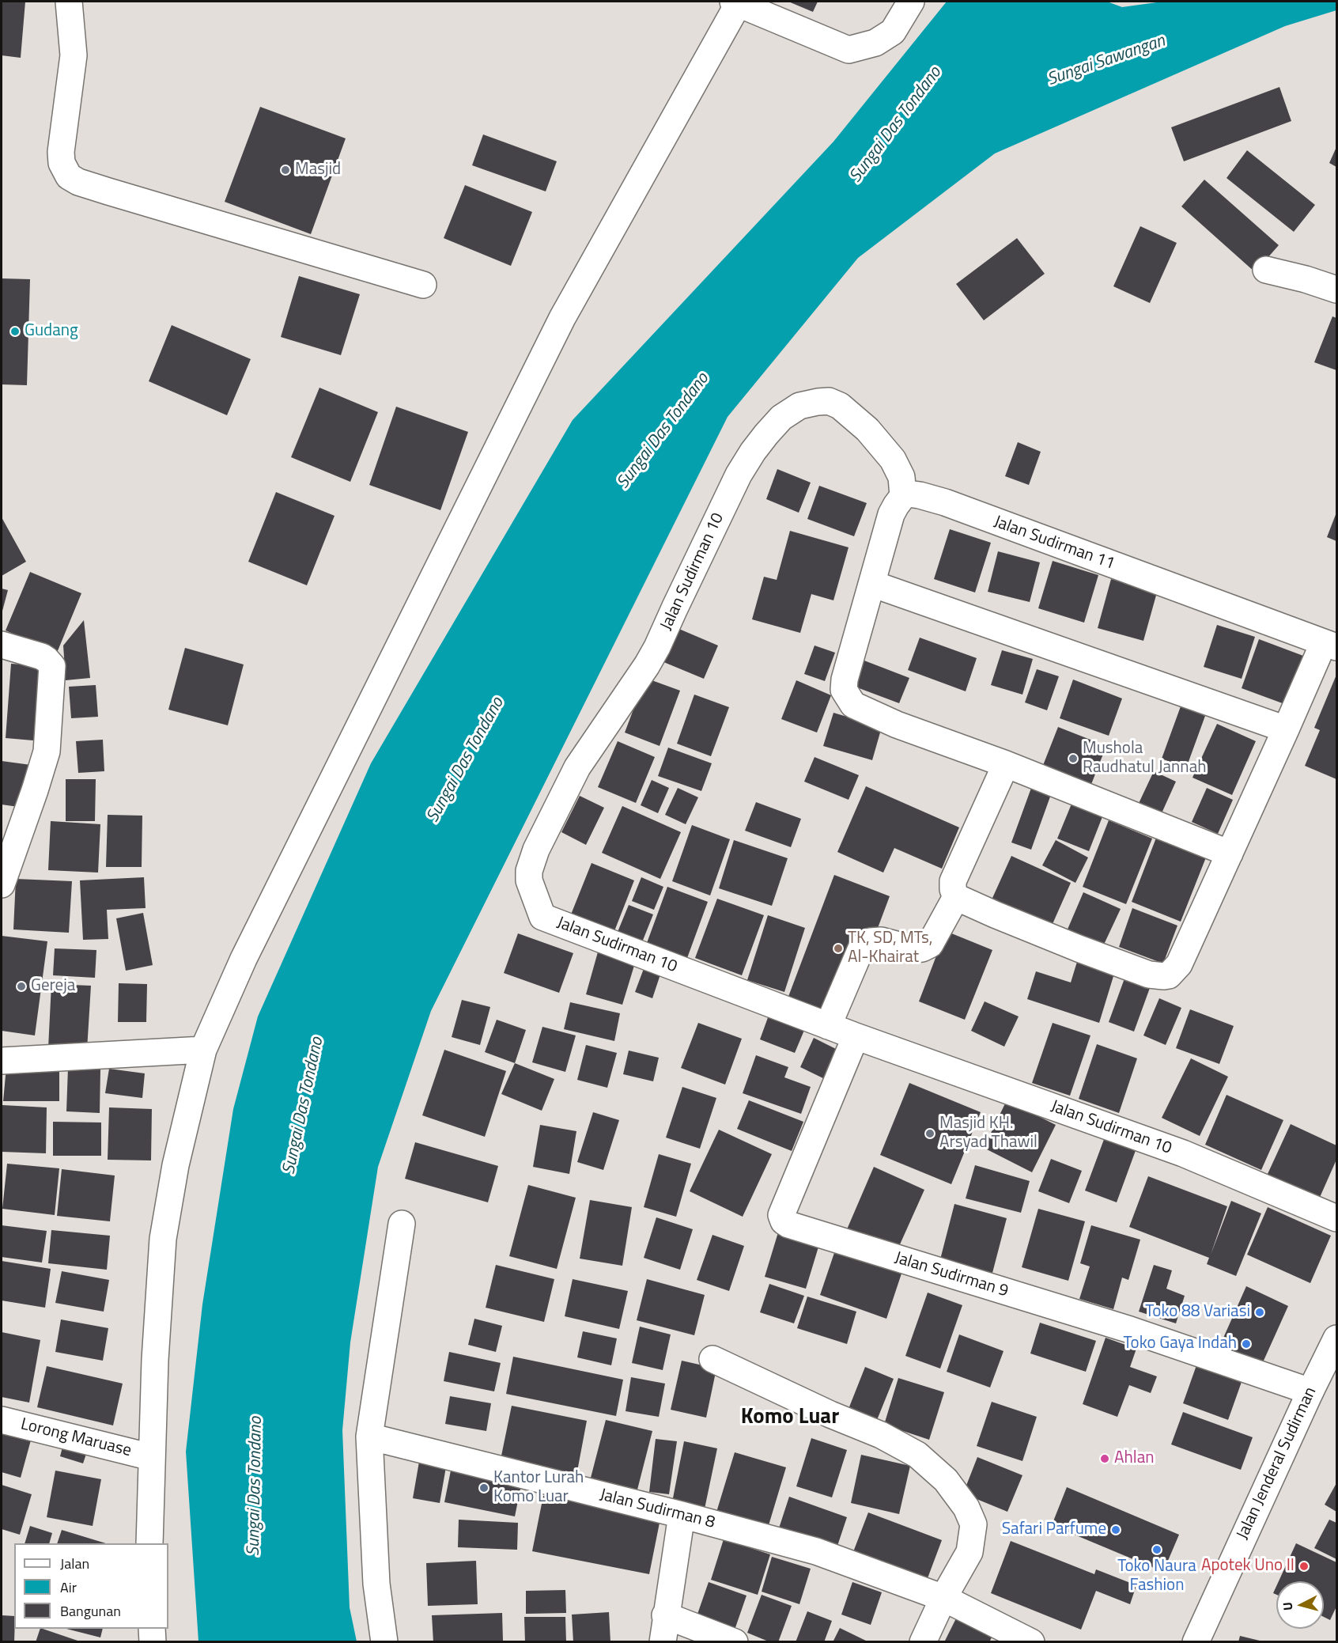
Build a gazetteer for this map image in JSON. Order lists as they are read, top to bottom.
{
  "streets": {
    "main road": [
      "Jalan Sudirman 11",
      "Jalan Sudirman 10",
      "Jalan Sudirman 9",
      "Lorong Maruase",
      "Jalan Jenderal Sudirman",
      "Jalan Sudirman 8"
    ]
  },
  "crossings": [
    ["Jalan Sudirman 11", "Jalan Sudirman 10"],
    ["Jalan Sudirman 10", "Jalan Sudirman 9"],
    ["Jalan Sudirman 9", "Jalan Jenderal Sudirman"]
  ],
  "districts": ["Komo Luar"],
  "water": ["Sungai Sawangan", "Sungai Das Tondano"],
  "places": [
    "Masjid",
    "Gudang",
    "Mushola Raudhatul Jannah",
    "TK, SD, MTs, Al-Khairat",
    "Gereja",
    "Masjid KH. Arsyad Thawil",
    "Toko 88 Variasi",
    "Toko Gaya Indah",
    "Ahlan",
    "Kantor Lurah Komo Luar",
    "Safari Parfume",
    "Toko Naura Fashion",
    "Apotek Uno II"
  ],
  "legend": ["Jalan", "Air", "Bangunan"],
  "north": "left"
}
